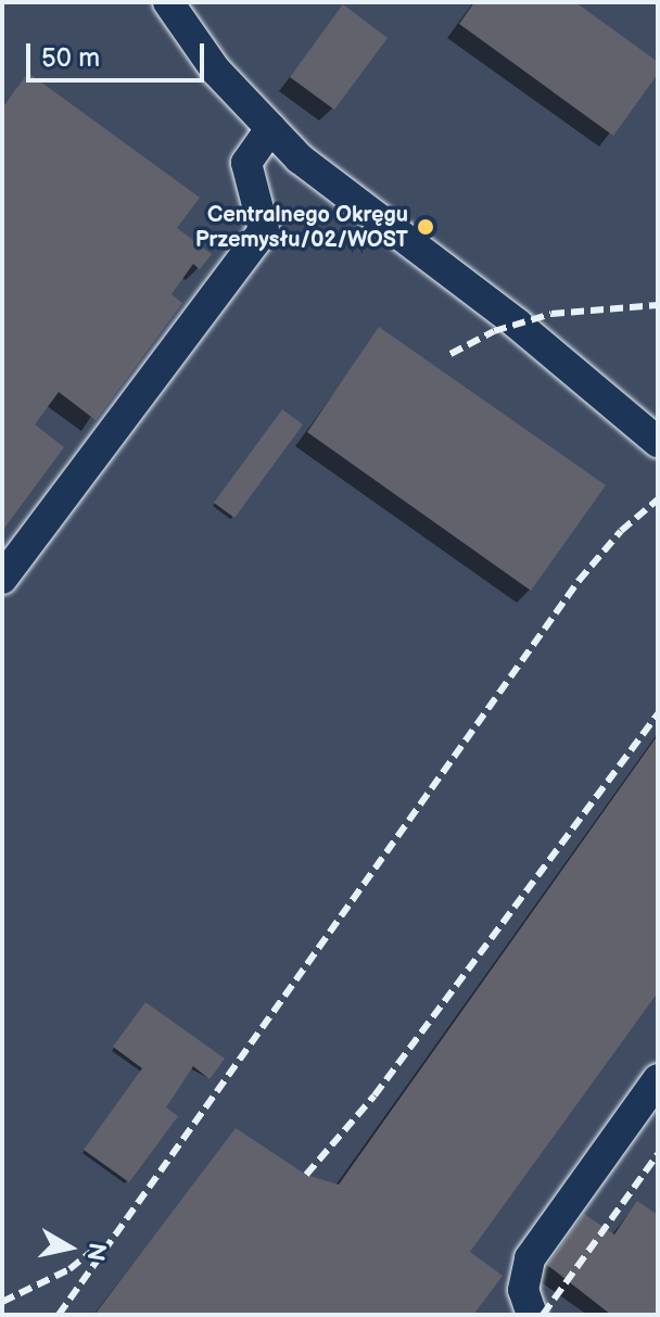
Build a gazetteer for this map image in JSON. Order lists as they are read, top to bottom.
{
  "places": ["Centralnego Okręgu Przemysłu/02/WOST"],
  "scale_bar": "50 m",
  "north": "right"
}
